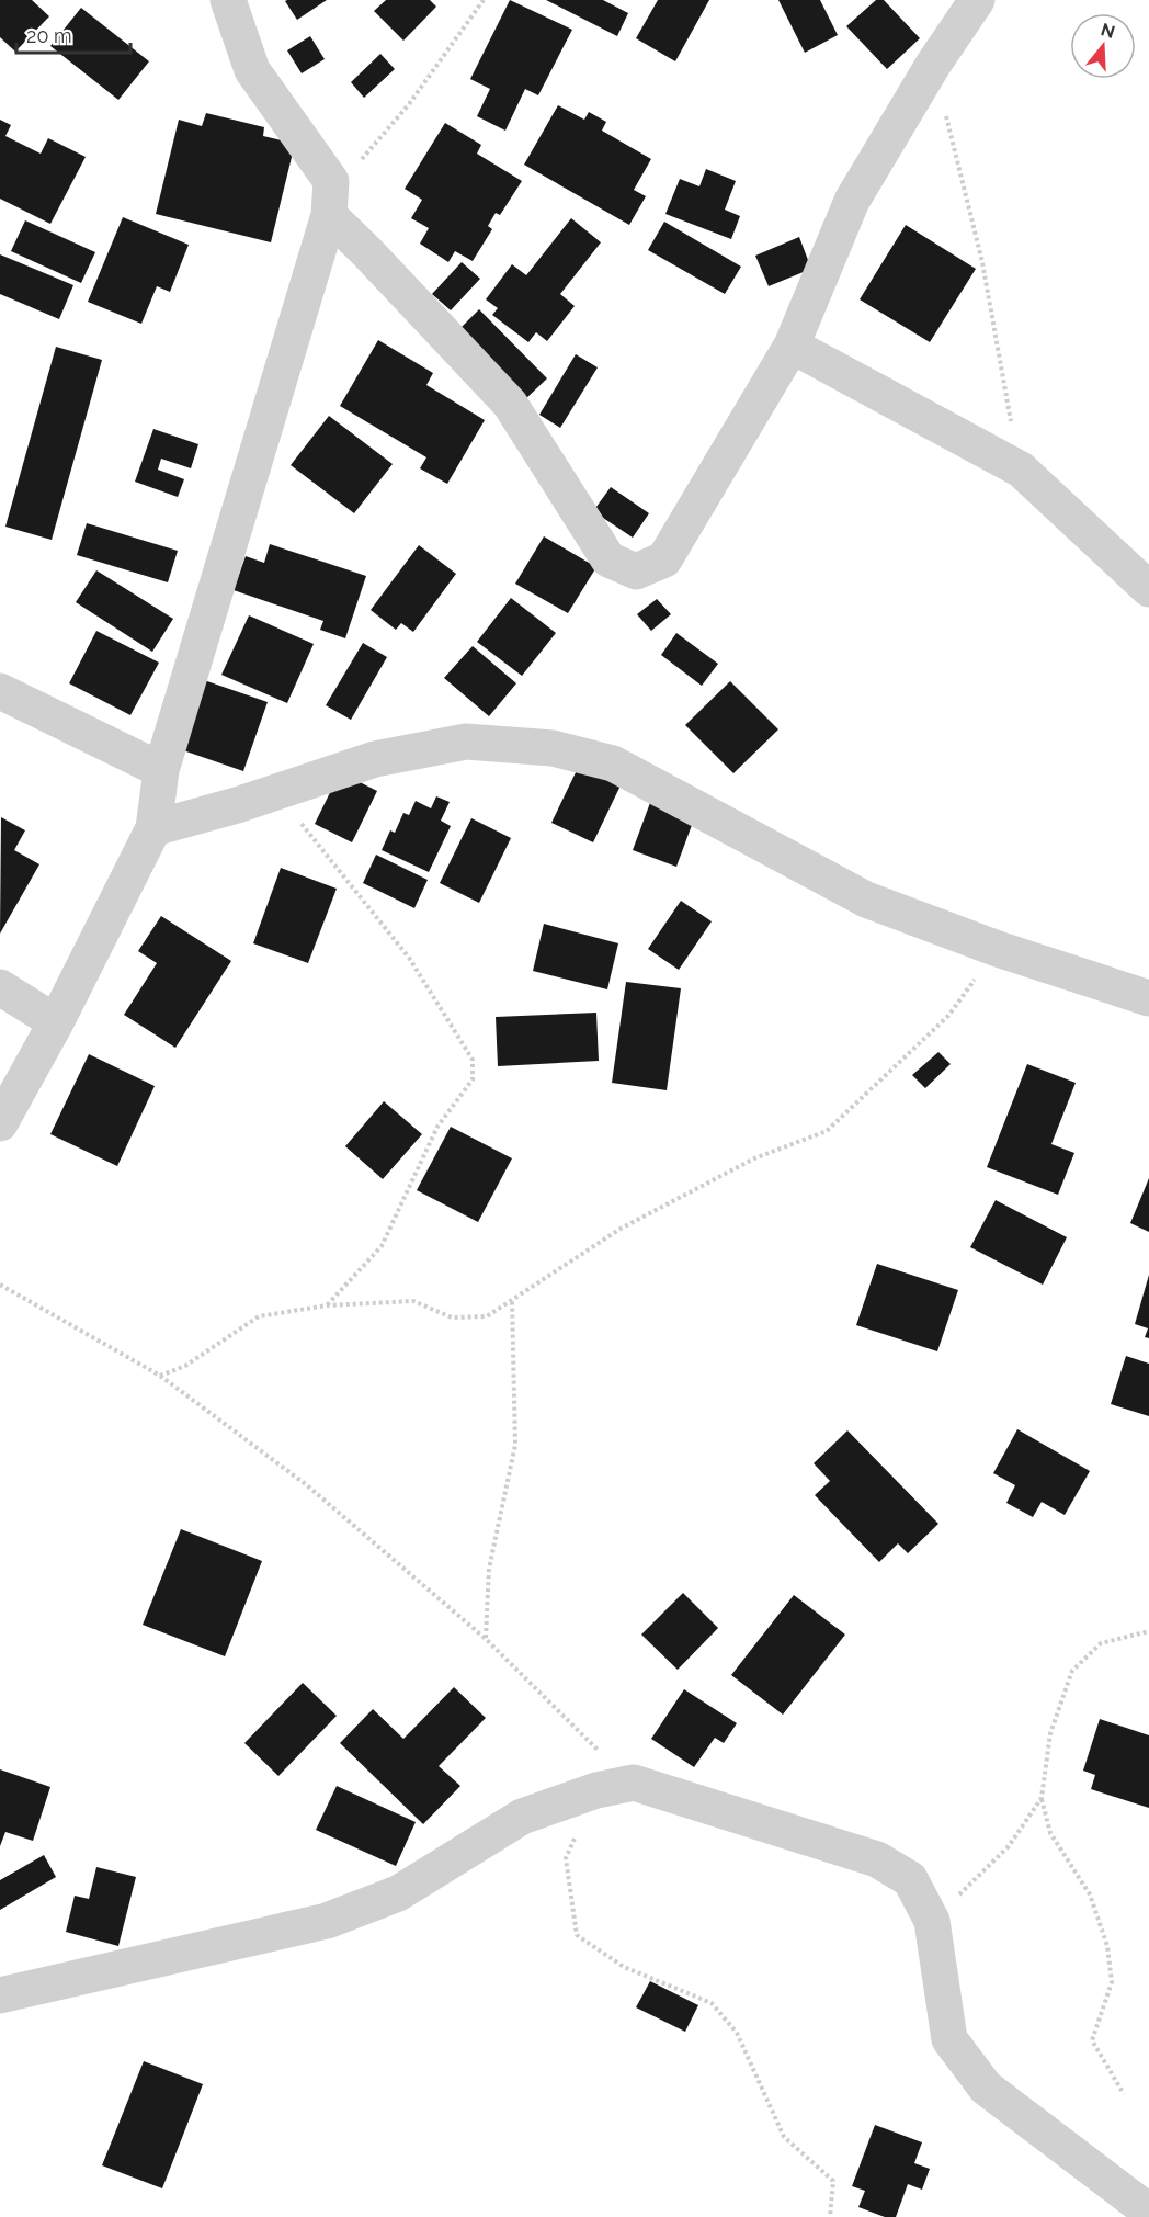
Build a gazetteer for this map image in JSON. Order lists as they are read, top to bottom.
{
  "scale_bar": "20 m",
  "north": "top"
}
